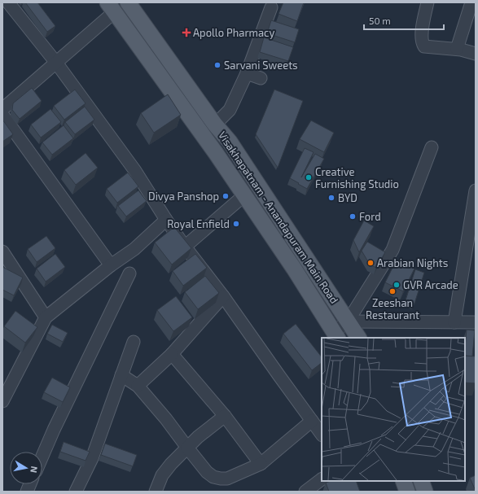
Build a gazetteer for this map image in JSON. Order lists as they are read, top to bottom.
{
  "streets": {
    "main road": ["Visakhapatnam - Anandapuram Main Road"]
  },
  "places": {
    "health": ["Apollo Pharmacy"],
    "other": [
      "Sarvani Sweets",
      "Creative Furnishing Studio",
      "Divya Panshop",
      "BYD",
      "Ford",
      "Royal Enfield",
      "Arabian Nights",
      "GVR Arcade",
      "Zeeshan Restaurant"
    ]
  },
  "scale_bar": "50 m",
  "north": "right"
}
